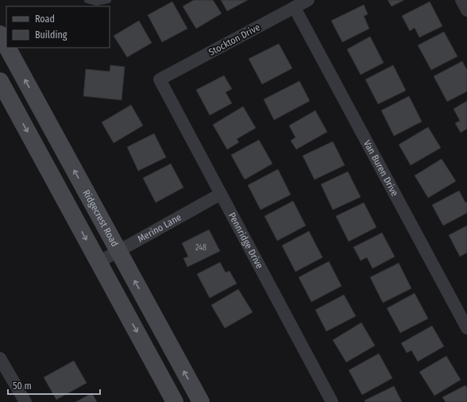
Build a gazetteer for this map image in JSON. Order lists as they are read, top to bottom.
{
  "streets": {
    "main road": ["Ridgecrest Road"],
    "street": [
      "Stockton Drive",
      "Van Buren Drive",
      "Merino Lane",
      "Pennridge Drive"
    ]
  },
  "crossings": [
    ["Stockton Drive", "Van Buren Drive"],
    ["Stockton Drive", "Pennridge Drive"],
    ["Ridgecrest Road", "Merino Lane"],
    ["Merino Lane", "Pennridge Drive"]
  ],
  "house_numbers": ["248"],
  "legend": ["Road", "Building"],
  "scale_bar": "50 m"
}
